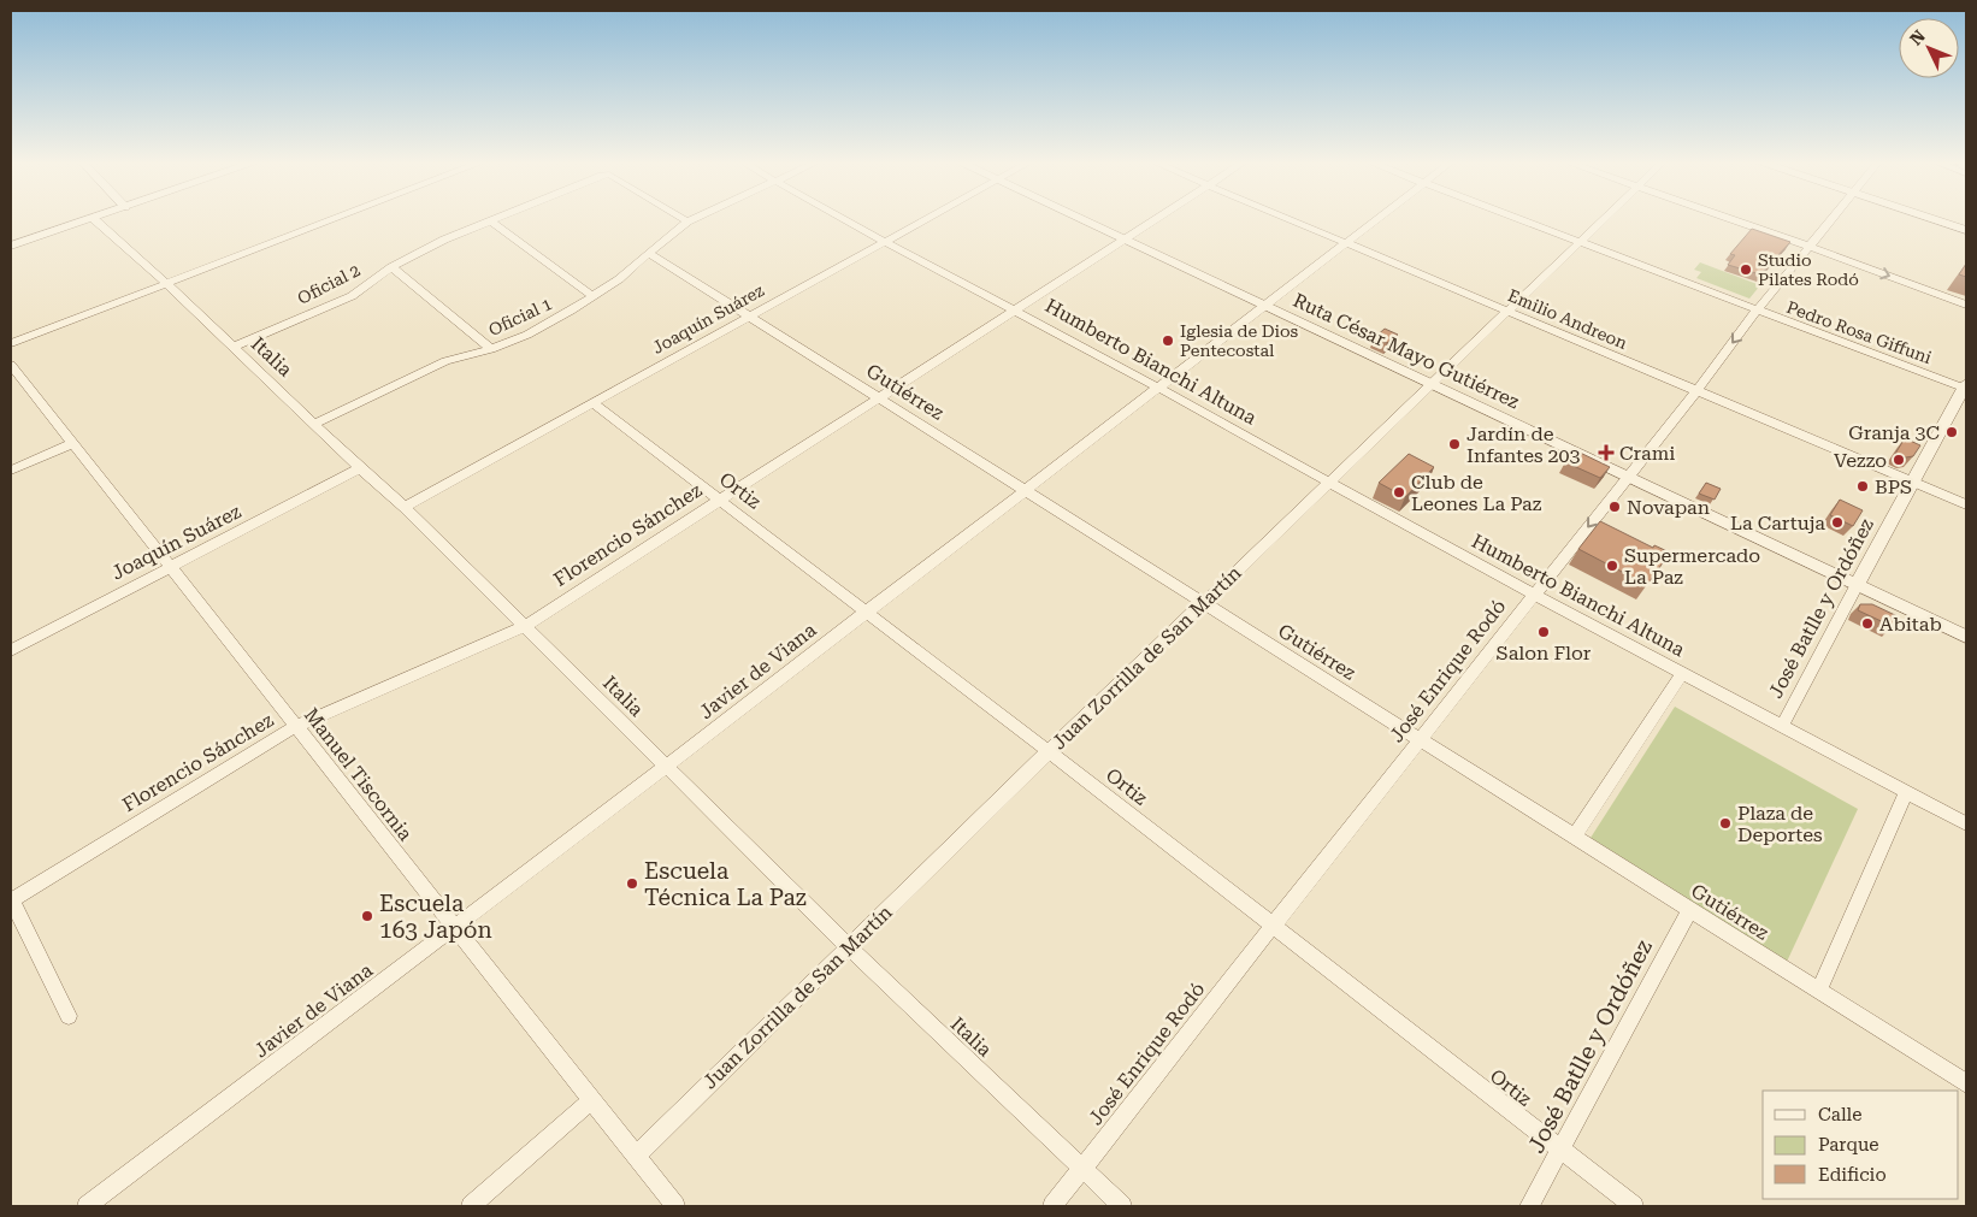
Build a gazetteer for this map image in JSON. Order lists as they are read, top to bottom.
{
  "streets": {
    "street": [
      "Oficial 2",
      "Oficial 1",
      "Joaquín Suárez",
      "Emilio Andreon",
      "Pedro Rosa Giffuni",
      "Ruta César Mayo Gutiérrez",
      "Italia",
      "Humberto Bianchi Altuna",
      "Gutiérrez",
      "Ortiz",
      "Florencio Sánchez",
      "José Batlle y Ordóñez",
      "Juan Zorrilla de San Martín",
      "Javier de Viana",
      "José Enrique Rodó",
      "Manuel Tiscornia"
    ]
  },
  "crossings": [
    ["Oficial 2", "Oficial 1"],
    ["Oficial 2", "Italia"],
    ["Oficial 1", "Italia"],
    ["Oficial 1", "Gutiérrez"],
    ["Joaquín Suárez", "Italia"],
    ["Joaquín Suárez", "Gutiérrez"],
    ["Joaquín Suárez", "Ortiz"],
    ["Joaquín Suárez", "Manuel Tiscornia"],
    ["Emilio Andreon", "José Batlle y Ordóñez"],
    ["Emilio Andreon", "Juan Zorrilla de San Martín"],
    ["Emilio Andreon", "Javier de Viana"],
    ["Emilio Andreon", "José Enrique Rodó"],
    ["Pedro Rosa Giffuni", "José Batlle y Ordóñez"],
    ["Pedro Rosa Giffuni", "Juan Zorrilla de San Martín"],
    ["Pedro Rosa Giffuni", "José Enrique Rodó"],
    ["Ruta César Mayo Gutiérrez", "Florencio Sánchez"],
    ["Ruta César Mayo Gutiérrez", "José Batlle y Ordóñez"],
    ["Ruta César Mayo Gutiérrez", "Juan Zorrilla de San Martín"],
    ["Ruta César Mayo Gutiérrez", "Javier de Viana"],
    ["Ruta César Mayo Gutiérrez", "José Enrique Rodó"],
    ["Italia", "Florencio Sánchez"],
    ["Italia", "Juan Zorrilla de San Martín"],
    ["Italia", "Javier de Viana"],
    ["Italia", "José Enrique Rodó"],
    ["Humberto Bianchi Altuna", "Florencio Sánchez"],
    ["Humberto Bianchi Altuna", "José Batlle y Ordóñez"],
    ["Humberto Bianchi Altuna", "Juan Zorrilla de San Martín"],
    ["Humberto Bianchi Altuna", "Javier de Viana"],
    ["Humberto Bianchi Altuna", "José Enrique Rodó"],
    ["Gutiérrez", "Florencio Sánchez"],
    ["Gutiérrez", "José Batlle y Ordóñez"],
    ["Gutiérrez", "Juan Zorrilla de San Martín"],
    ["Gutiérrez", "Javier de Viana"],
    ["Gutiérrez", "José Enrique Rodó"],
    ["Ortiz", "Florencio Sánchez"],
    ["Ortiz", "José Batlle y Ordóñez"],
    ["Ortiz", "Juan Zorrilla de San Martín"],
    ["Ortiz", "Javier de Viana"],
    ["Ortiz", "José Enrique Rodó"],
    ["Florencio Sánchez", "Manuel Tiscornia"],
    ["Juan Zorrilla de San Martín", "Manuel Tiscornia"],
    ["Javier de Viana", "Manuel Tiscornia"]
  ],
  "places": {
    "other": [
      "Studio Pilates Rodó",
      "Iglesia de Dios Pentecostal",
      "Granja 3C",
      "Jardín de Infantes 203",
      "Vezzo",
      "BPS",
      "Club de Leones La Paz",
      "Novapan",
      "La Cartuja",
      "Supermercado La Paz",
      "Abitab",
      "Salon Flor",
      "Plaza de Deportes",
      "Escuela Técnica La Paz",
      "Escuela 163 Japón"
    ],
    "health": ["Crami"]
  },
  "legend": ["Calle", "Parque", "Edificio"],
  "north": "top left"
}
